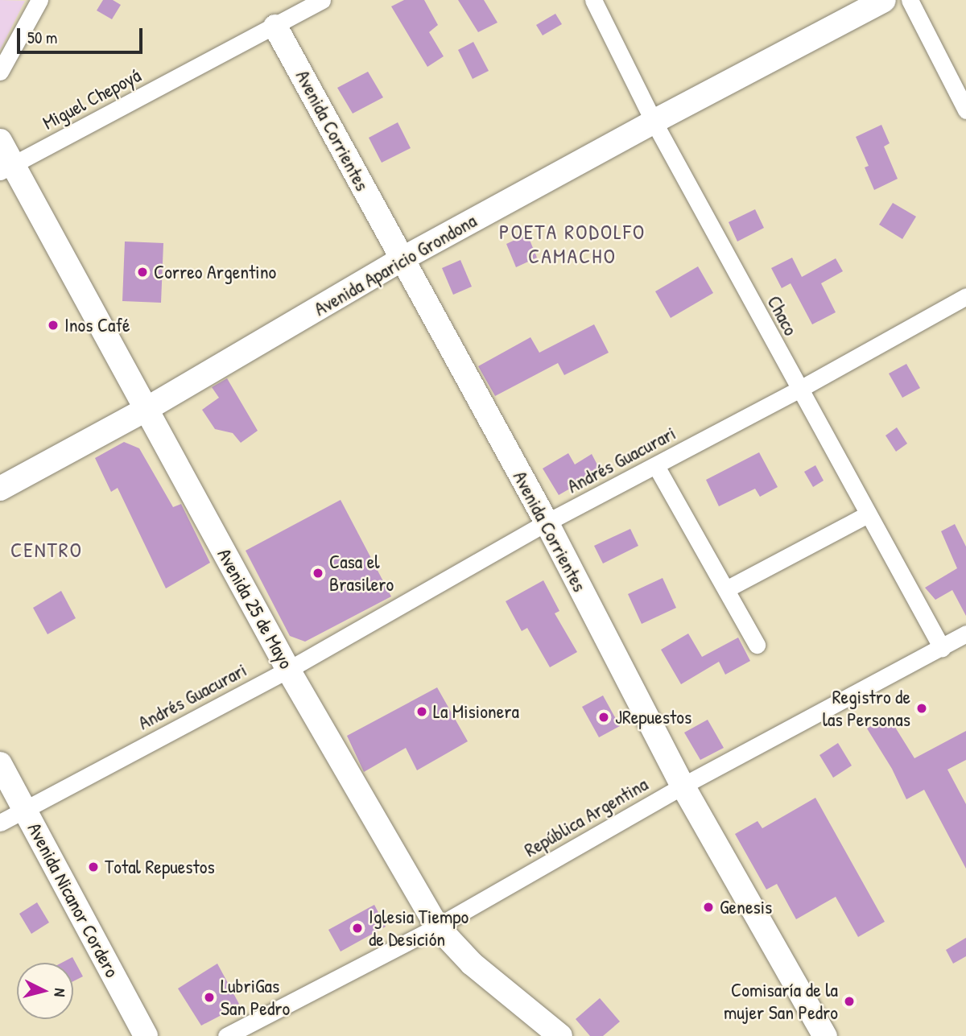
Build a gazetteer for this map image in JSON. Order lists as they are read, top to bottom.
{
  "streets": {
    "main road": [
      "Avenida Corrientes",
      "Avenida Aparicio Grondona",
      "Avenida 25 de Mayo",
      "Avenida Nicanor Cordero"
    ],
    "street": [
      "Miguel Chepoyá",
      "Chaco",
      "Andrés Guacurari",
      "República Argentina"
    ]
  },
  "crossings": [
    ["Miguel Chepoyá", "Avenida Corrientes"],
    ["Miguel Chepoyá", "Avenida 25 de Mayo"],
    ["Avenida Corrientes", "Avenida Aparicio Grondona"],
    ["Avenida Corrientes", "Andrés Guacurari"],
    ["Avenida Corrientes", "República Argentina"],
    ["Avenida Aparicio Grondona", "Chaco"],
    ["Avenida Aparicio Grondona", "Avenida 25 de Mayo"],
    ["Chaco", "Andrés Guacurari"],
    ["Chaco", "República Argentina"],
    ["Andrés Guacurari", "Avenida 25 de Mayo"],
    ["Andrés Guacurari", "Avenida Nicanor Cordero"],
    ["Avenida 25 de Mayo", "República Argentina"]
  ],
  "districts": ["POETA RODOLFO CAMACHO", "CENTRO"],
  "places": [
    "Correo Argentino",
    "Inos Café",
    "Casa el Brasilero",
    "Registro de las Personas",
    "La Misionera",
    "JRepuestos",
    "Total Repuestos",
    "Genesis",
    "Iglesia Tiempo de Desición",
    "LubriGas San Pedro",
    "Comisaría de la mujer San Pedro"
  ],
  "scale_bar": "50 m",
  "north": "right"
}
